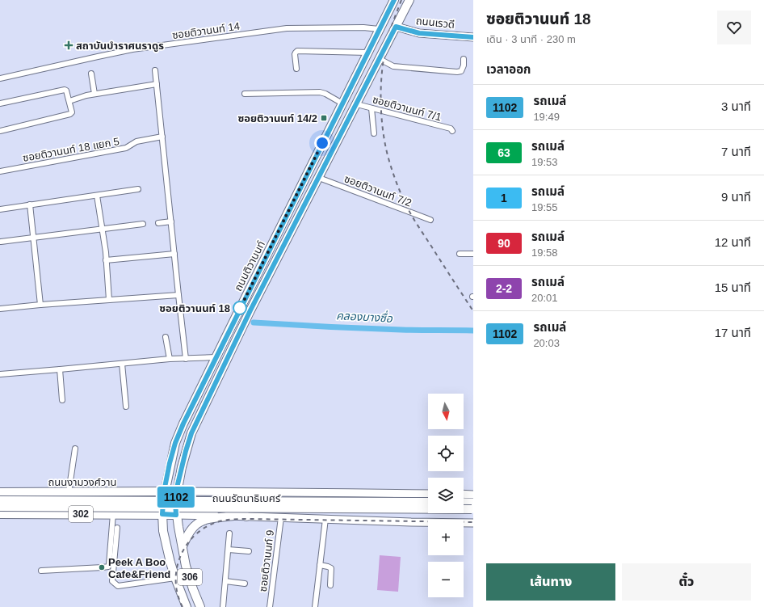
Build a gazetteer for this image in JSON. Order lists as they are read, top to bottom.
{
  "streets": {
    "main road": [
      "ถนนเรวดี",
      "ถนนติวานนท์",
      "ถนนงามวงศ์วาน",
      "ถนนรัตนาธิเบศร์",
      "302",
      "306"
    ],
    "street": [
      "ซอยติวานนท์ 14",
      "ซอยติวานนท์ 7/1",
      "ซอยติวานนท์ 18 แยก 5",
      "ซอยติวานนท์ 7/2",
      "ซอยติวานนท์ 9"
    ]
  },
  "crossings": [
    ["ถนนเรวดี", "ถนนติวานนท์"],
    ["ซอยติวานนท์ 14", "ถนนติวานนท์"],
    ["ซอยติวานนท์ 7/1", "ถนนติวานนท์"],
    ["ซอยติวานนท์ 7/2", "ถนนติวานนท์"],
    ["ถนนติวานนท์", "ถนนงามวงศ์วาน"],
    ["ถนนติวานนท์", "ถนนรัตนาธิเบศร์"],
    ["ถนนติวานนท์", "302"],
    ["ถนนงามวงศ์วาน", "ถนนรัตนาธิเบศร์"],
    ["ถนนรัตนาธิเบศร์", "302"],
    ["ถนนรัตนาธิเบศร์", "ซอยติวานนท์ 9"]
  ],
  "water": ["คลองบางซื่อ"],
  "places": {
    "health": ["สถาบันบำราศนราดูร"],
    "transit": ["ซอยติวานนท์ 14/2"],
    "other": ["ซอยติวานนท์ 18", "Peek A Boo Cafe&Friend"]
  },
  "lines": ["bus line 1102"],
  "north": "bottom",
  "page": {
    "on_map": "1102",
    "heading": [
      ["ซอยติวานนท์ 18", "เดิน · 3 นาที · 230 m"],
      "เวลาออก"
    ],
    "list": [
      {
        "mark": "1102",
        "name": "รถเมล์",
        "note": "19:49",
        "value": "3 นาที"
      },
      {
        "mark": "63",
        "name": "รถเมล์",
        "note": "19:53",
        "value": "7 นาที"
      },
      {
        "mark": "1",
        "name": "รถเมล์",
        "note": "19:55",
        "value": "9 นาที"
      },
      {
        "mark": "90",
        "name": "รถเมล์",
        "note": "19:58",
        "value": "12 นาที"
      },
      {
        "mark": "2-2",
        "name": "รถเมล์",
        "note": "20:01",
        "value": "15 นาที"
      },
      {
        "mark": "1102",
        "name": "รถเมล์",
        "note": "20:03",
        "value": "17 นาที"
      }
    ],
    "map_buttons": ["+", "−"],
    "buttons": ["เส้นทาง", "ตั๋ว"]
  }
}
